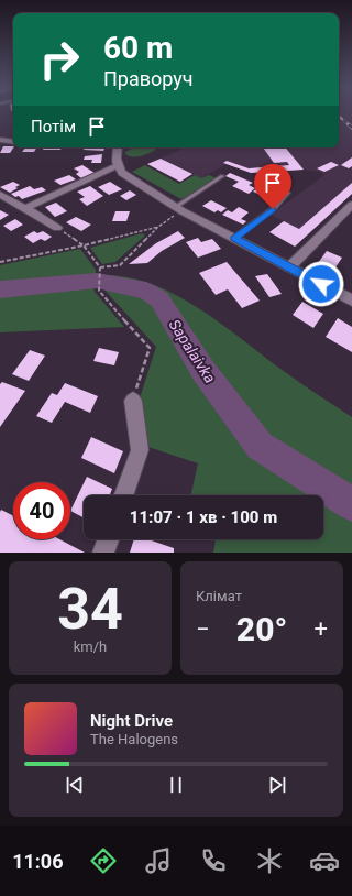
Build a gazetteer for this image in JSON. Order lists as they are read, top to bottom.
{
  "water": ["Sapalaivka"],
  "page": {
    "turn": ["60 m", "Праворуч"],
    "then": "Потім",
    "limit": "40",
    "trip": "11:07 · 1 хв · 100 m",
    "tile": [
      ["34", "km/h"],
      "Клімат"
    ],
    "heat": ["−", "20°", "+"],
    "song": ["Night Drive", "The Halogens"],
    "tabs": "11:06"
  }
}
